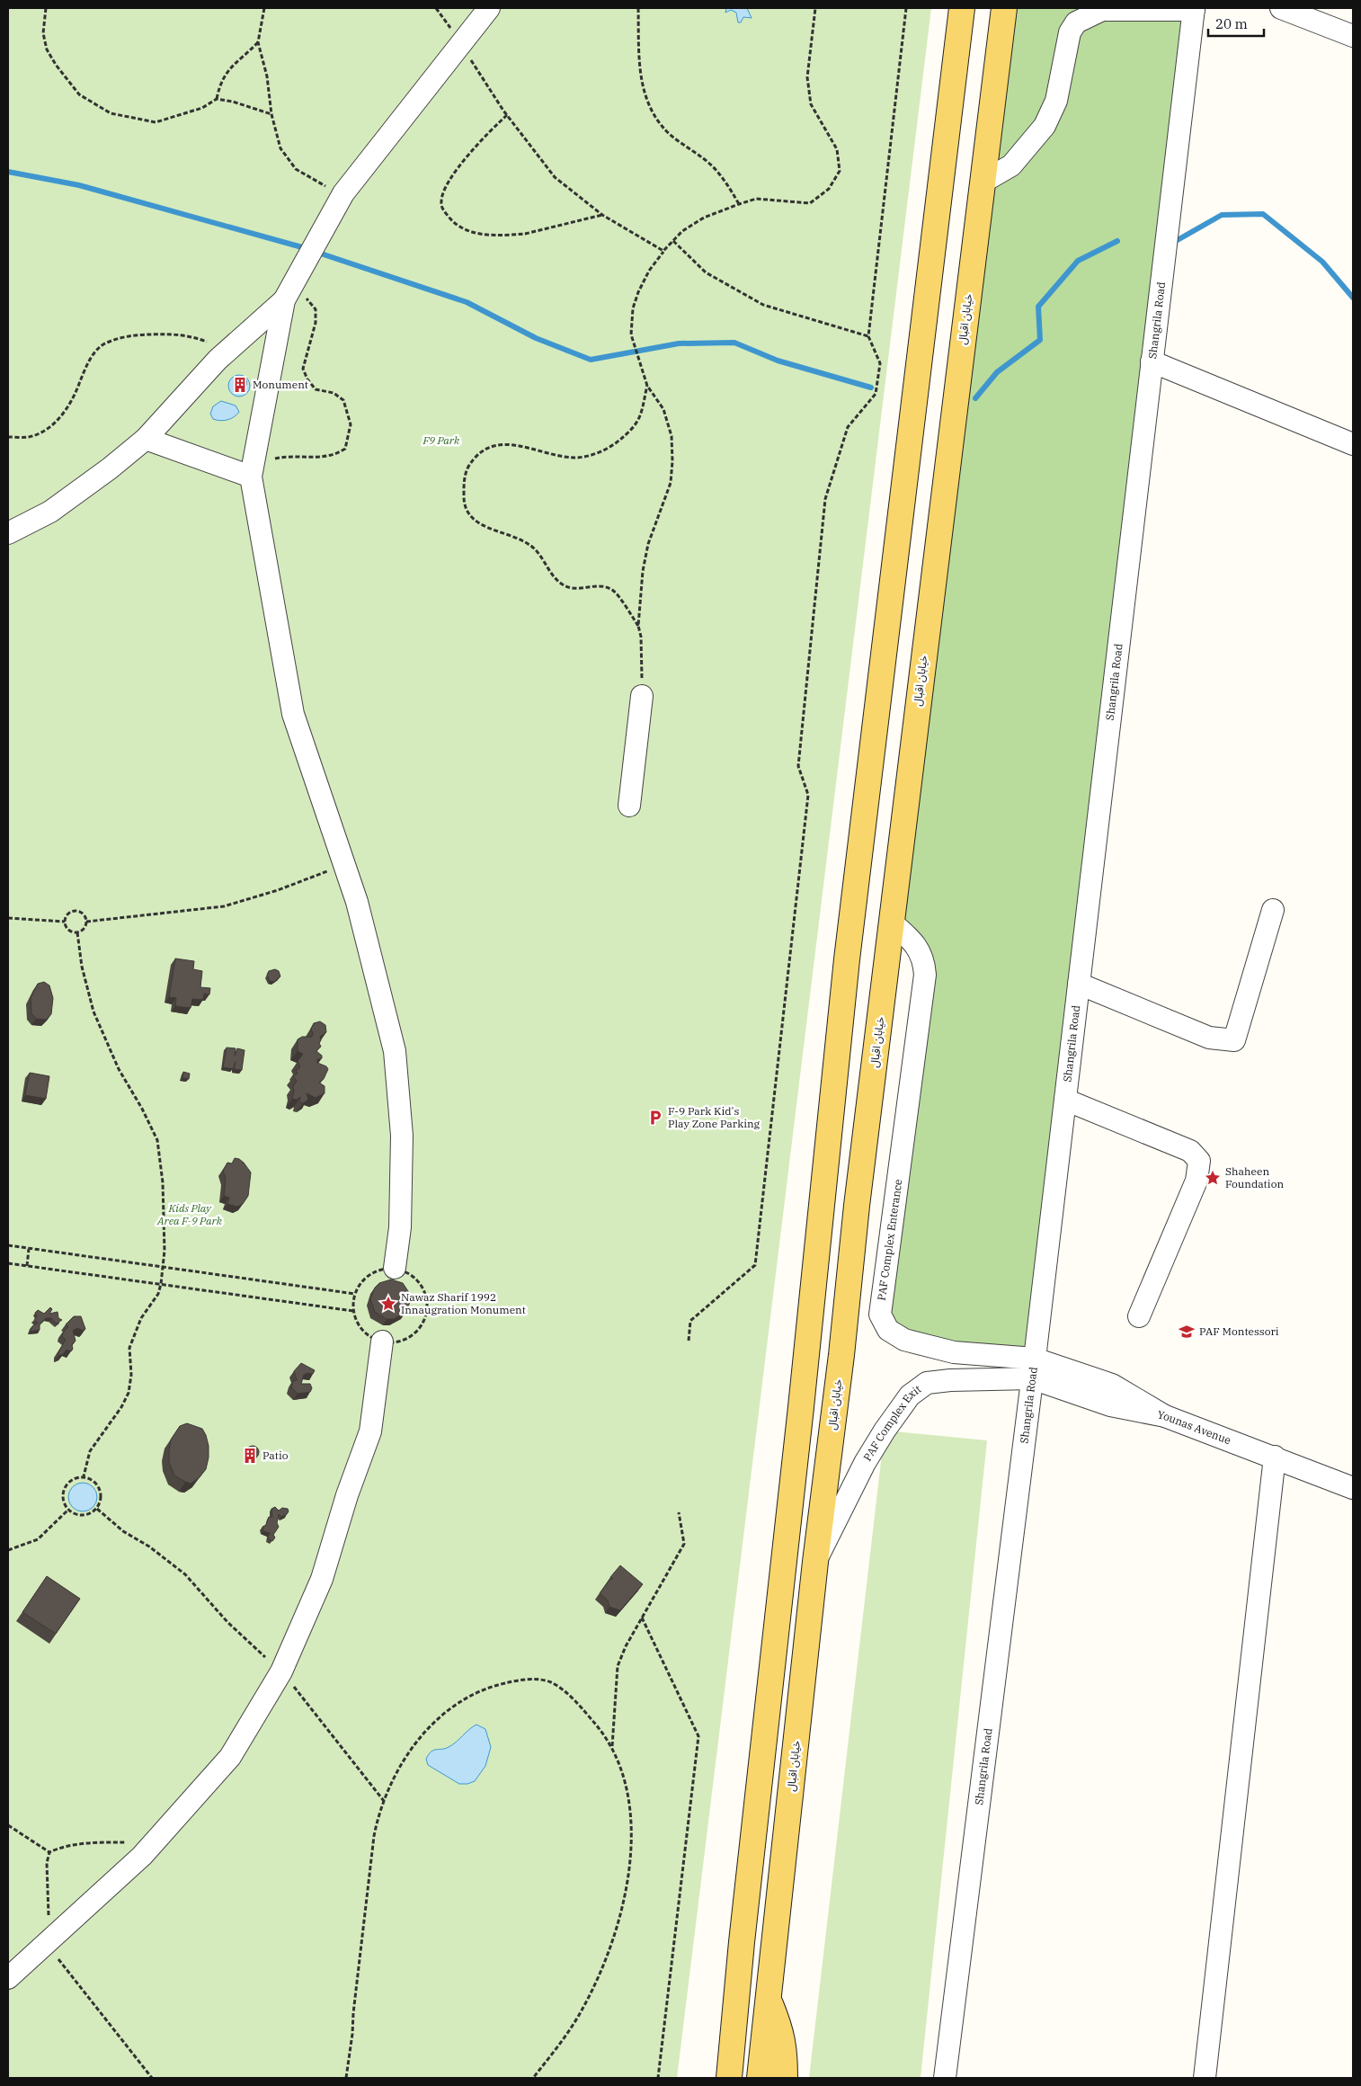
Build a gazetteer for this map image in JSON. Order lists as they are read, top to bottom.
{
  "streets": {
    "main road": ["خیابان اقبال"],
    "street": [
      "Shangrila Road",
      "PAF Complex Enterance",
      "PAF Complex Exit",
      "Younas Avenue"
    ]
  },
  "crossings": [
    ["خیابان اقبال", "PAF Complex Enterance"],
    ["خیابان اقبال", "PAF Complex Exit"],
    ["Shangrila Road", "PAF Complex Enterance"],
    ["Shangrila Road", "PAF Complex Exit"],
    ["PAF Complex Enterance", "PAF Complex Exit"],
    ["PAF Complex Enterance", "Younas Avenue"]
  ],
  "parks": ["F9 Park", "Kids Play Area F-9 Park"],
  "places": {
    "building": ["Monument", "Patio"],
    "parking": ["F-9 Park Kid's Play Zone Parking"],
    "place": ["Shaheen Foundation", "Nawaz Sharif 1992 Innaugration Monument"],
    "school or university": ["PAF Montessori"]
  },
  "scale_bar": "20 m"
}
